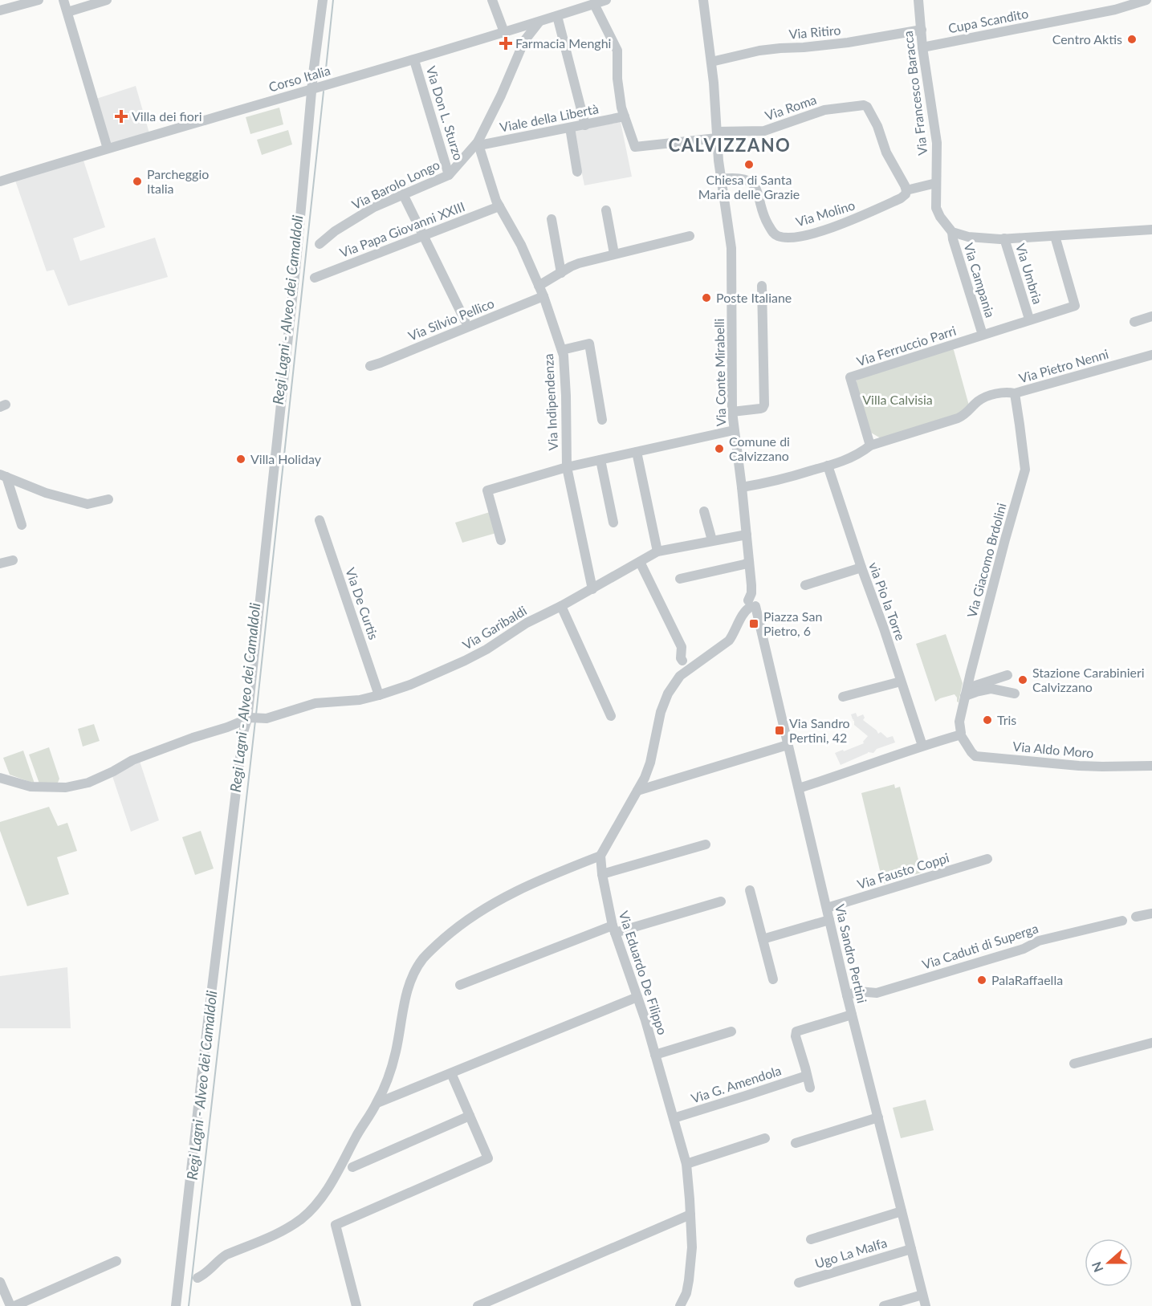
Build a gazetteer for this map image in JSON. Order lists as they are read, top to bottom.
{
  "streets": {
    "street": [
      "Cupa Scandito",
      "Via Ritiro",
      "Corso Italia",
      "Via Francesco Baracca",
      "Via Roma",
      "Via Don L. Sturzo",
      "Viale della Libertà",
      "Via Barolo Longo",
      "Via Molino",
      "Via Papa Giovanni XXIII",
      "Via Umbria",
      "Via Campania",
      "Via Silvio Pellico",
      "Via Ferruccio Parri",
      "Via Pietro Nenni",
      "Via Conte Mirabelli",
      "Via Indipendenza",
      "Via Giacomo Brdolini",
      "via Pio la Torre",
      "Via De Curtis",
      "Via Garibaldi",
      "Via Aldo Moro",
      "Via Fausto Coppi",
      "Via Caduti di Superga",
      "Via Sandro Pertini",
      "Via Eduardo De Filippo",
      "Via G. Amendola",
      "Ugo La Malfa"
    ]
  },
  "crossings": [
    ["Cupa Scandito", "Via Francesco Baracca"],
    ["Via Ritiro", "Via Francesco Baracca"],
    ["Via Ritiro", "Via Conte Mirabelli"],
    ["Corso Italia", "Via Don L. Sturzo"],
    ["Corso Italia", "Via Barolo Longo"],
    ["Via Francesco Baracca", "Via Campania"],
    ["Via Roma", "Via Molino"],
    ["Via Roma", "Via Conte Mirabelli"],
    ["Via Don L. Sturzo", "Via Barolo Longo"],
    ["Viale della Libertà", "Via Barolo Longo"],
    ["Viale della Libertà", "Via Indipendenza"],
    ["Via Barolo Longo", "Via Indipendenza"],
    ["Via Molino", "Via Conte Mirabelli"],
    ["Via Papa Giovanni XXIII", "Via Indipendenza"],
    ["Via Campania", "Via Ferruccio Parri"],
    ["Via Silvio Pellico", "Via Indipendenza"],
    ["Via Ferruccio Parri", "Via Pietro Nenni"],
    ["Via Pietro Nenni", "Via Conte Mirabelli"],
    ["Via Pietro Nenni", "Via Giacomo Brdolini"],
    ["Via Pietro Nenni", "via Pio la Torre"],
    ["Via Conte Mirabelli", "Via Garibaldi"],
    ["Via Conte Mirabelli", "Via Sandro Pertini"],
    ["Via Indipendenza", "Via Garibaldi"],
    ["Via Giacomo Brdolini", "Via Aldo Moro"],
    ["Via De Curtis", "Via Garibaldi"],
    ["Via Fausto Coppi", "Via Sandro Pertini"],
    ["Via Caduti di Superga", "Via Sandro Pertini"],
    ["Via Sandro Pertini", "Ugo La Malfa"],
    ["Via Eduardo De Filippo", "Via G. Amendola"]
  ],
  "districts": ["CALVIZZANO"],
  "water": ["Regi Lagni - Alveo dei Camaldoli"],
  "parks": ["Villa Calvisia"],
  "places": {
    "other": [
      "Centro Aktis",
      "Chiesa di Santa Maria delle Grazie",
      "Parcheggio Italia",
      "Poste Italiane",
      "Comune di Calvizzano",
      "Villa Holiday",
      "Stazione Carabinieri Calvizzano",
      "Tris",
      "PalaRaffaella"
    ],
    "health": ["Farmacia Menghi", "Villa dei fiori"],
    "transit": ["Piazza San Pietro, 6", "Via Sandro Pertini, 42"]
  },
  "north": "left"
}
